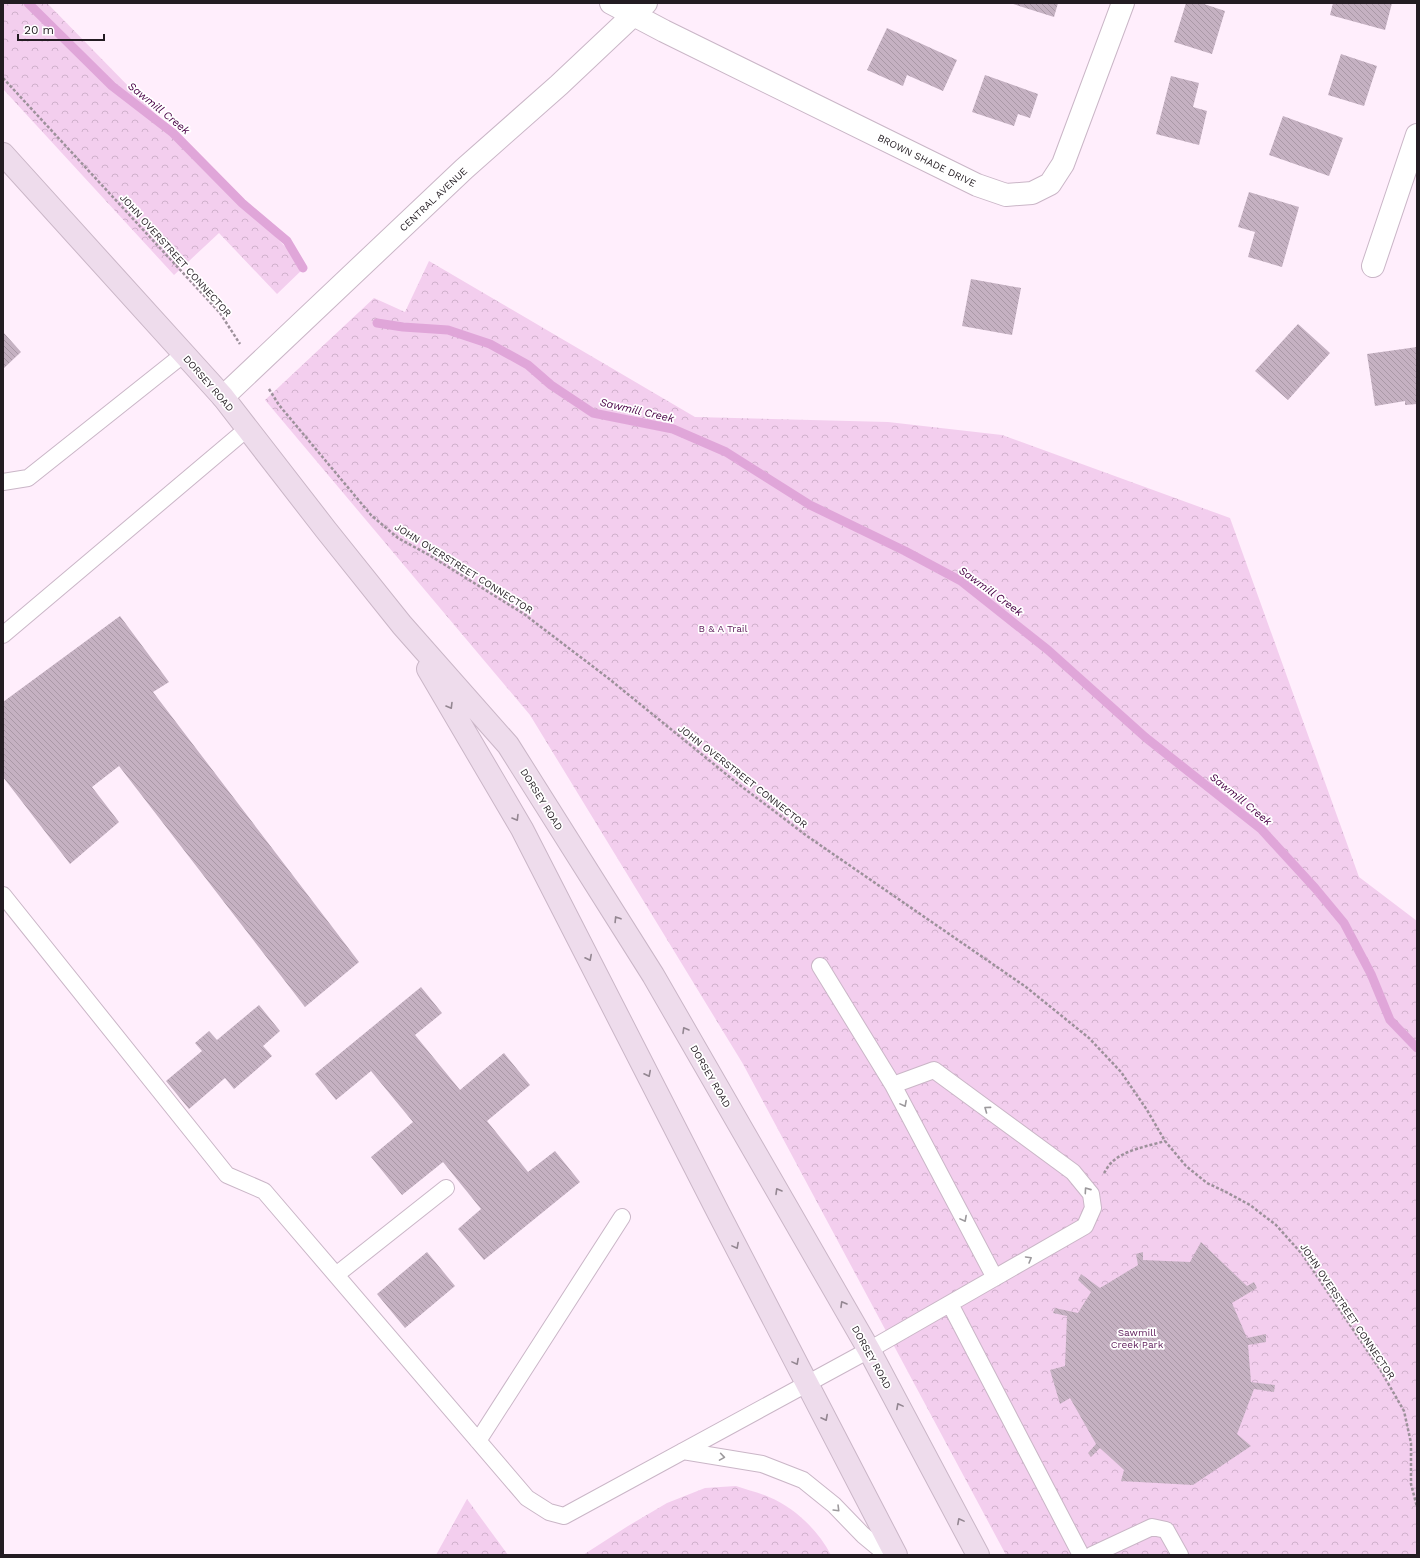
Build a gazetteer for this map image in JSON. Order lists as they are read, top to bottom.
{
  "streets": {
    "main road": ["DORSEY ROAD"],
    "street": ["BROWN SHADE DRIVE", "CENTRAL AVENUE"],
    "path": ["JOHN OVERSTREET CONNECTOR"]
  },
  "crossings": [
    ["BROWN SHADE DRIVE", "CENTRAL AVENUE"],
    ["CENTRAL AVENUE", "JOHN OVERSTREET CONNECTOR"],
    ["CENTRAL AVENUE", "DORSEY ROAD"]
  ],
  "water": ["Sawmill Creek"],
  "parks": ["B & A Trail", "Sawmill Creek Park"],
  "scale_bar": "20 m"
}
